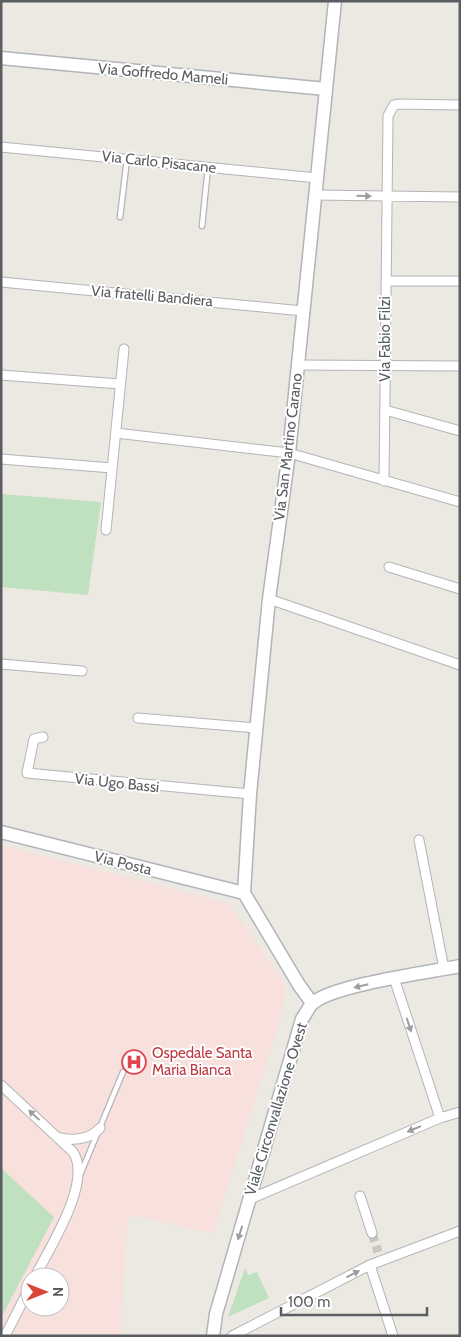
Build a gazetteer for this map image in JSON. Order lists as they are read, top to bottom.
{
  "streets": {
    "street": [
      "Via Goffredo Mameli",
      "Via Carlo Pisacane",
      "Via fratelli Bandiera",
      "Via Fabio Filzi",
      "Via San Martino Carano",
      "Via Ugo Bassi",
      "Via Posta",
      "Viale Circonvallazione Ovest"
    ]
  },
  "crossings": [
    ["Via Goffredo Mameli", "Via San Martino Carano"],
    ["Via Carlo Pisacane", "Via San Martino Carano"],
    ["Via fratelli Bandiera", "Via San Martino Carano"],
    ["Via San Martino Carano", "Via Ugo Bassi"],
    ["Via San Martino Carano", "Via Posta"]
  ],
  "one_way": ["Viale Circonvallazione Ovest"],
  "places": {
    "hospital": ["Ospedale Santa Maria Bianca"]
  },
  "scale_bar": "100 m",
  "north": "right"
}
